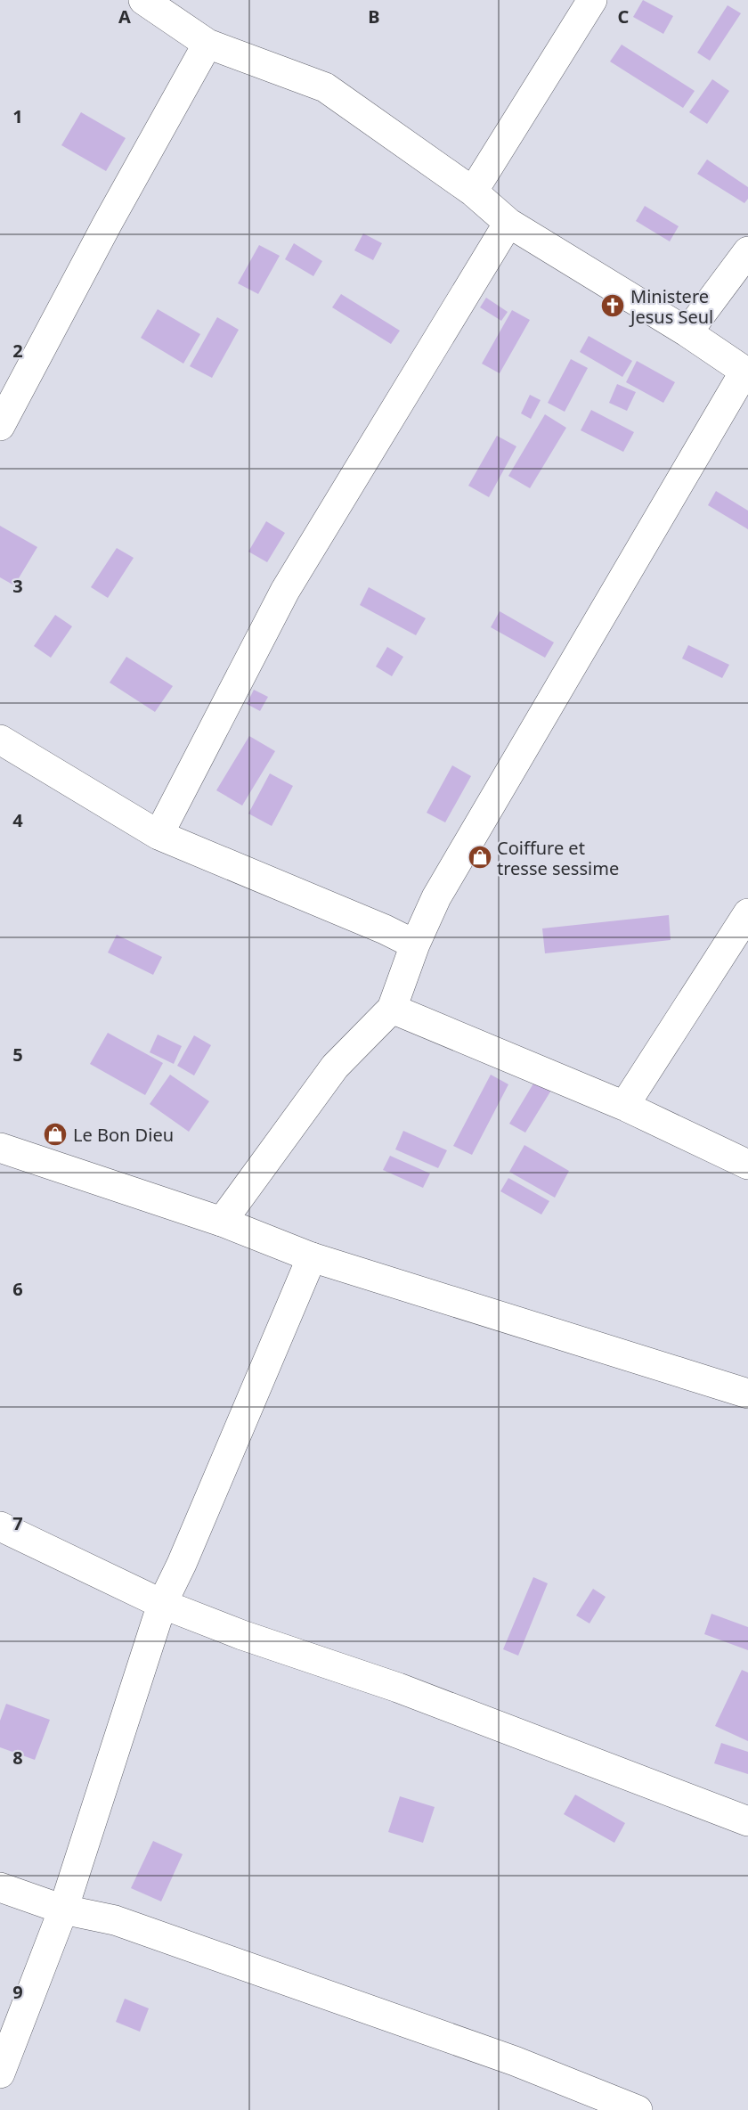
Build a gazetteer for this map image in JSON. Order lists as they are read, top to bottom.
{
  "places": {
    "church": ["Ministere Jesus Seul"],
    "shop": ["Coiffure et tresse sessime", "Le Bon Dieu"]
  },
  "grid": {
    "columns": ["A", "B", "C"],
    "rows": [
      "1",
      "2",
      "3",
      "4",
      "5",
      "6",
      "7",
      "8",
      "9"
    ]
  }
}
